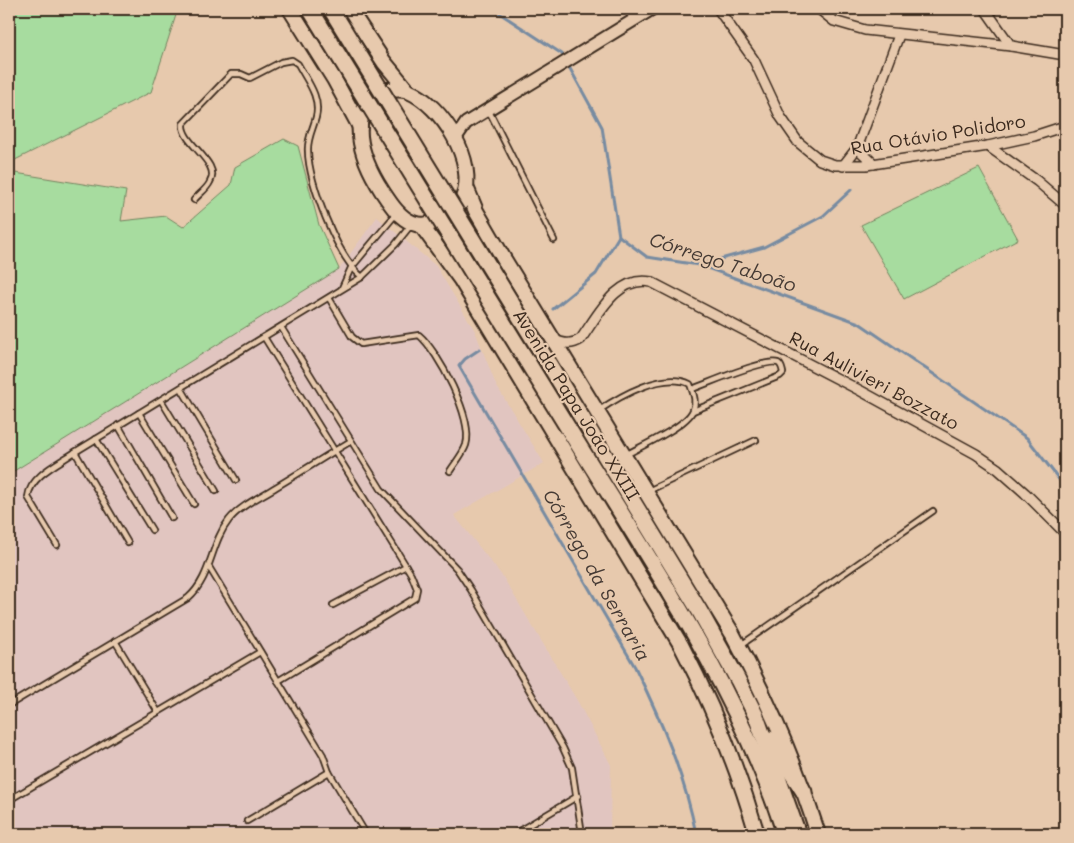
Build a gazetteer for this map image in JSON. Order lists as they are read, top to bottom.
{
  "streets": {
    "highway": ["Avenida Papa João XXIII"],
    "street": ["Rua Otávio Polidoro", "Rua Aulivieri Bozzato"]
  },
  "crossings": [
    ["Rua Aulivieri Bozzato", "Avenida Papa João XXIII"]
  ],
  "water": ["Córrego Taboão", "Córrego da Serraria"]
}
